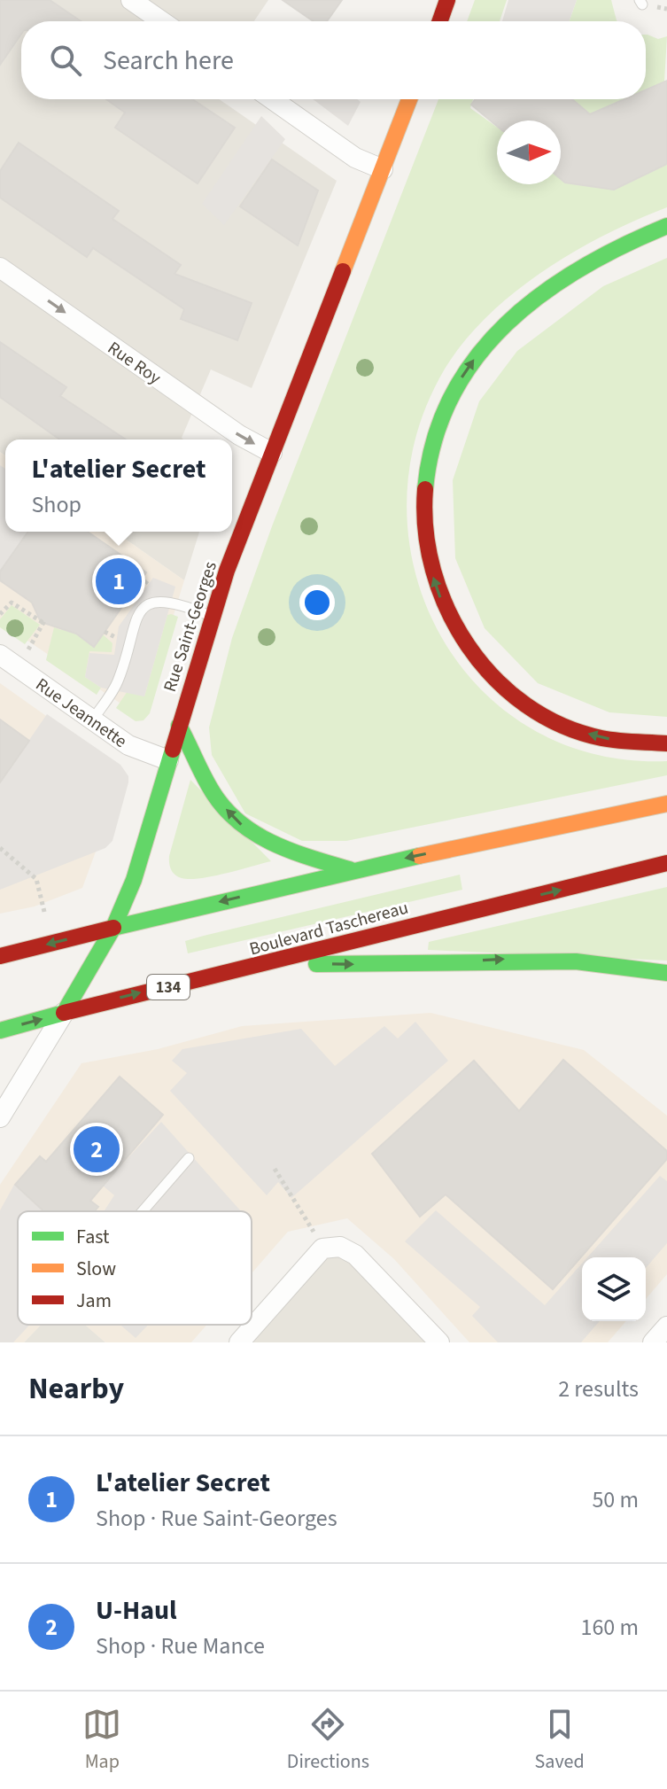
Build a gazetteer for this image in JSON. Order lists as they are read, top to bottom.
{
  "streets": {
    "main road": ["Rue Saint-Georges", "Boulevard Taschereau", "134"],
    "street": ["Rue Roy", "Rue Jeannette"]
  },
  "crossings": [
    ["Rue Roy", "Rue Saint-Georges"],
    ["Rue Saint-Georges", "Rue Jeannette"],
    ["Rue Saint-Georges", "Boulevard Taschereau"]
  ],
  "one_way": ["Rue Roy"],
  "legend": ["Fast", "Slow", "Jam"],
  "north": "right",
  "page": {
    "search": "Search here",
    "popup": ["L'atelier Secret", "Shop"],
    "pins": ["1", "2"],
    "heading": ["Nearby", "2 results"],
    "list": [
      {
        "mark": "1",
        "name": "L'atelier Secret",
        "note": "Shop · Rue Saint-Georges",
        "value": "50 m"
      },
      {
        "mark": "2",
        "name": "U-Haul",
        "note": "Shop · Rue Mance",
        "value": "160 m"
      }
    ],
    "nav": ["Map", "Directions", "Saved"]
  }
}
